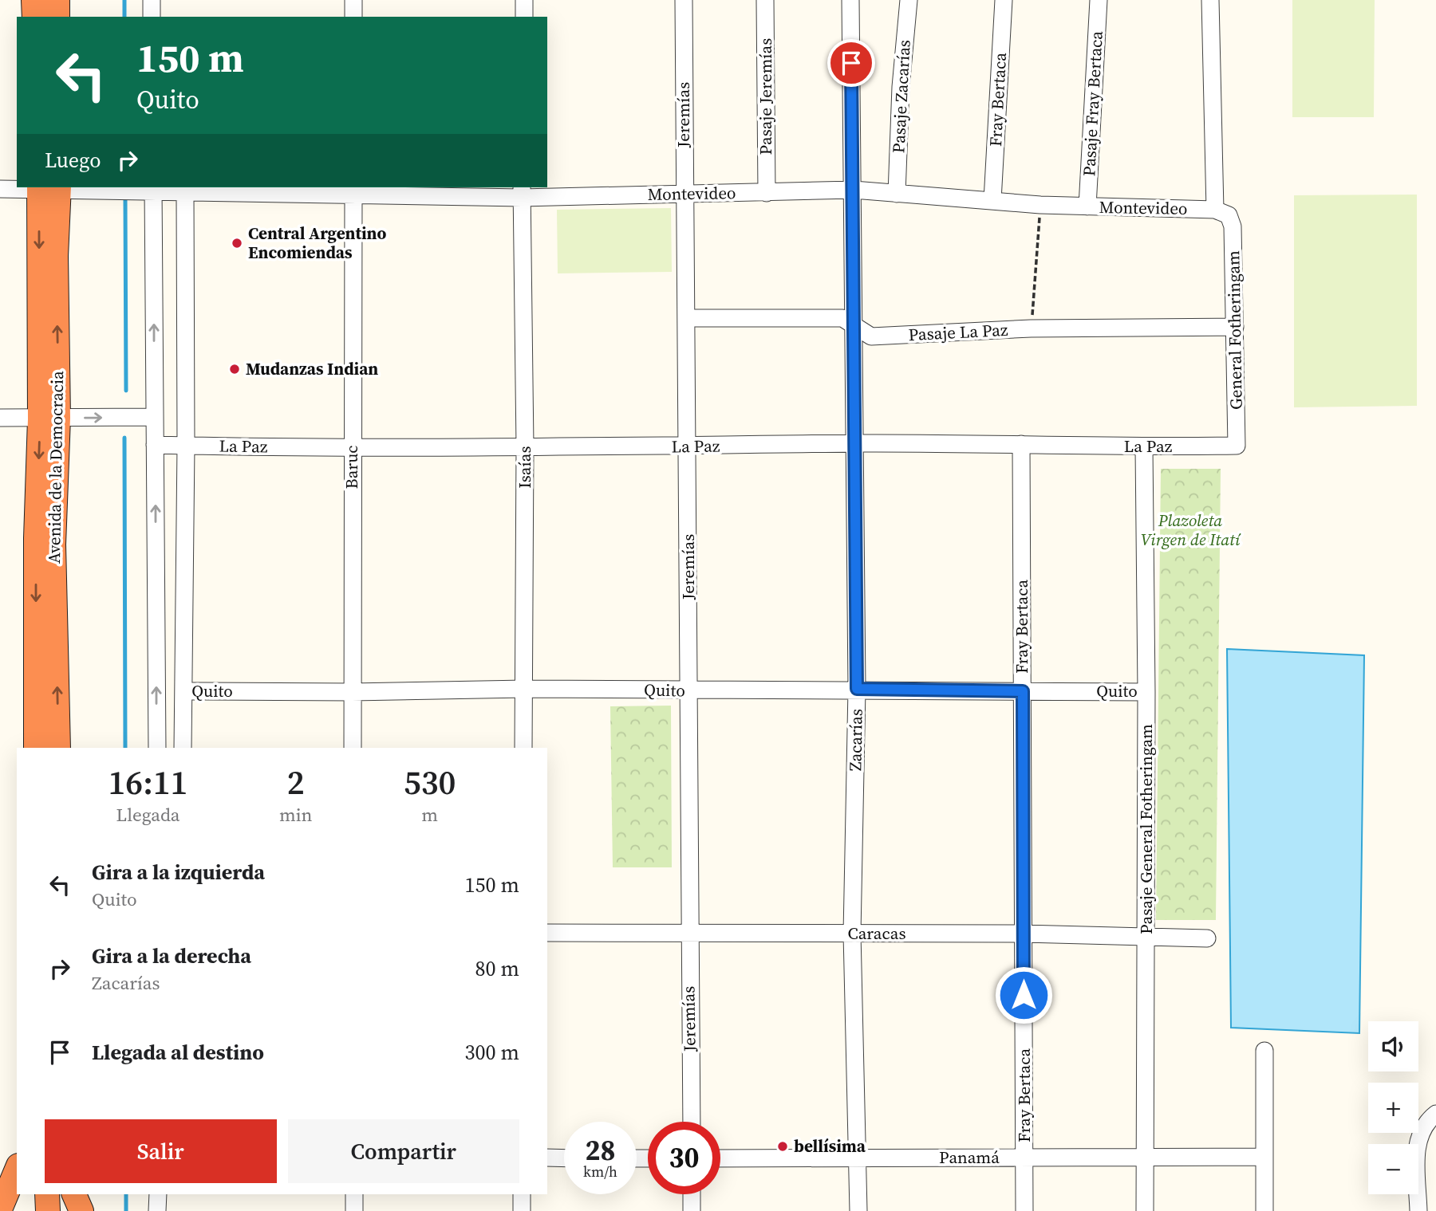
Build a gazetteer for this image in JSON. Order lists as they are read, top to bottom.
{
  "streets": {
    "highway": ["Avenida de la Democracia"],
    "street": [
      "Pasaje Jeremías",
      "Pasaje Zacarías",
      "Fray Bertaca",
      "Pasaje Fray Bertaca",
      "Jeremías",
      "Montevideo",
      "General Fotheringam",
      "Pasaje La Paz",
      "La Paz",
      "Baruc",
      "Isaías",
      "Quito",
      "Zacarías",
      "Pasaje General Fotheringam",
      "Caracas",
      "Panamá"
    ]
  },
  "crossings": [
    ["Pasaje Jeremías", "Montevideo"],
    ["Pasaje Zacarías", "Montevideo"],
    ["Fray Bertaca", "Montevideo"],
    ["Fray Bertaca", "La Paz"],
    ["Fray Bertaca", "Quito"],
    ["Fray Bertaca", "Caracas"],
    ["Fray Bertaca", "Panamá"],
    ["Pasaje Fray Bertaca", "Montevideo"],
    ["Jeremías", "Montevideo"],
    ["Jeremías", "Pasaje La Paz"],
    ["Jeremías", "La Paz"],
    ["Jeremías", "Quito"],
    ["Jeremías", "Caracas"],
    ["Montevideo", "General Fotheringam"],
    ["Montevideo", "Avenida de la Democracia"],
    ["Montevideo", "Baruc"],
    ["Montevideo", "Isaías"],
    ["Montevideo", "Zacarías"],
    ["General Fotheringam", "Pasaje La Paz"],
    ["General Fotheringam", "La Paz"],
    ["Pasaje La Paz", "Zacarías"],
    ["La Paz", "Baruc"],
    ["La Paz", "Isaías"],
    ["La Paz", "Zacarías"],
    ["La Paz", "Pasaje General Fotheringam"],
    ["Baruc", "Quito"],
    ["Isaías", "Quito"],
    ["Quito", "Zacarías"],
    ["Quito", "Pasaje General Fotheringam"],
    ["Zacarías", "Caracas"],
    ["Zacarías", "Panamá"],
    ["Pasaje General Fotheringam", "Caracas"],
    ["Pasaje General Fotheringam", "Panamá"]
  ],
  "parks": ["Plazoleta Virgen de Itatí"],
  "places": ["Central Argentino Encomiendas", "Mudanzas Indian", "bellísima"],
  "page": {
    "turn": ["150 m", "Quito"],
    "then": "Luego",
    "eta": [
      "16:11",
      "Llegada",
      "2",
      "min",
      "530",
      "m"
    ],
    "list": [
      {
        "name": "Gira a la izquierda",
        "note": "Quito",
        "value": "150 m"
      },
      {
        "name": "Gira a la derecha",
        "note": "Zacarías",
        "value": "80 m"
      },
      {
        "name": "Llegada al destino",
        "value": "300 m"
      }
    ],
    "map_buttons": ["+", "−"],
    "buttons": ["Salir", "Compartir"],
    "speed": "28 km/h",
    "limit": "30"
  }
}
